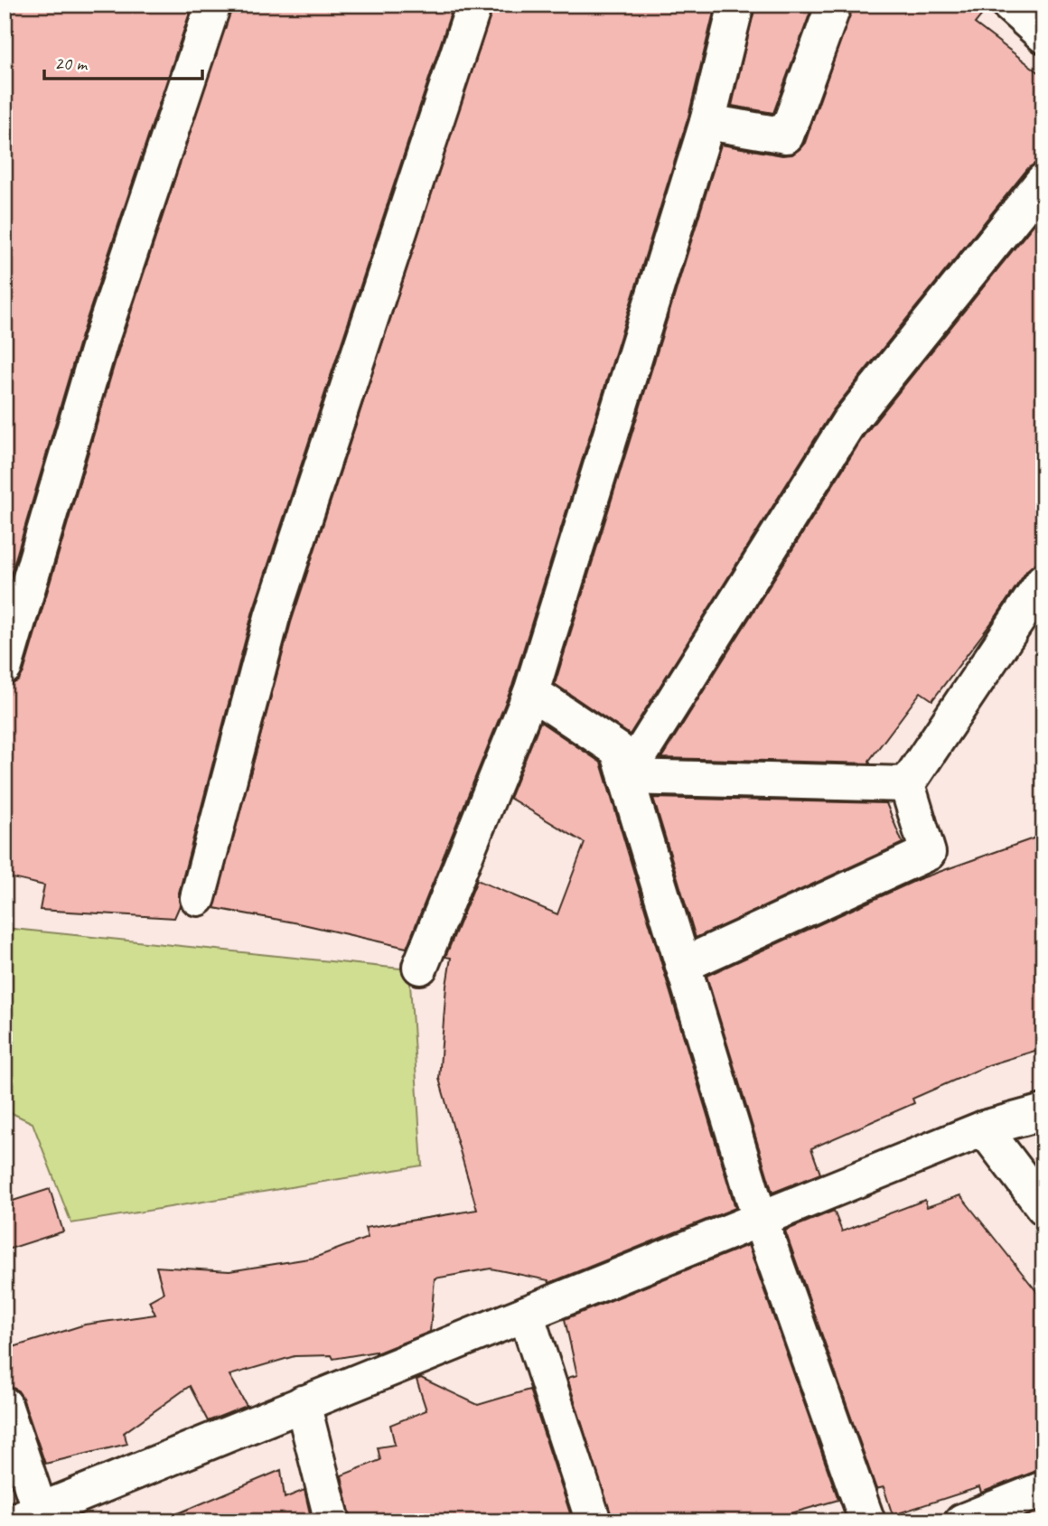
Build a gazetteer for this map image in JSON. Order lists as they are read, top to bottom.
{
  "scale_bar": "20 m"
}
